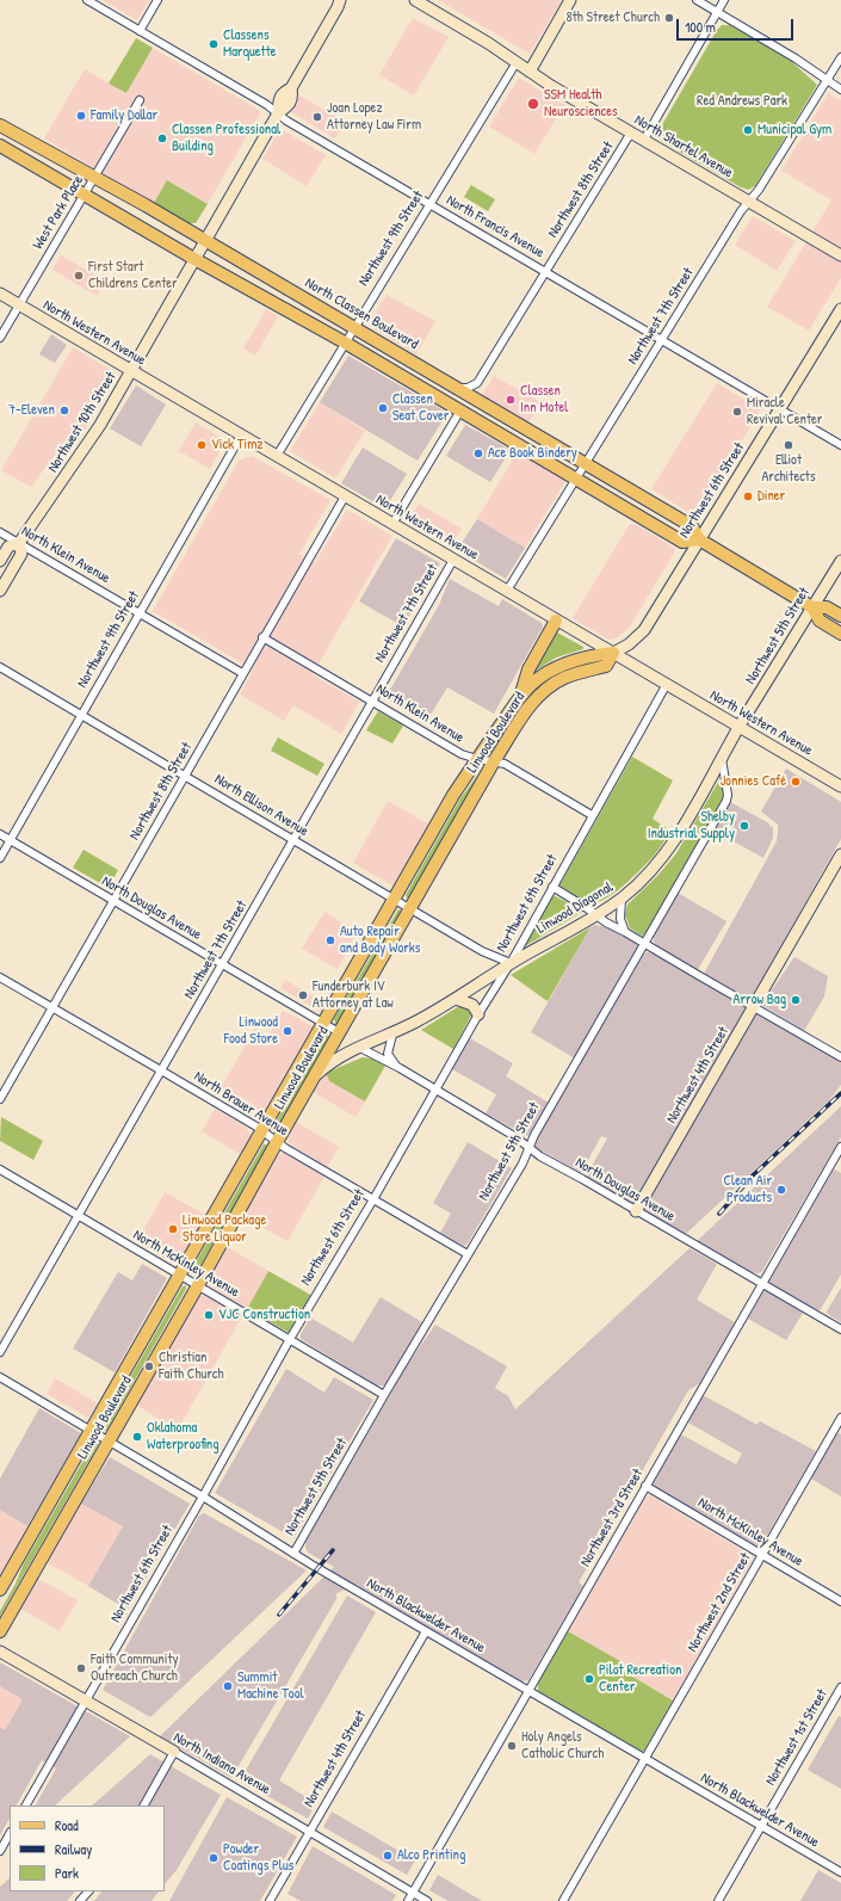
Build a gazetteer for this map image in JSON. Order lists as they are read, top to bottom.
{
  "streets": {
    "main road": [
      "North Shartel Avenue",
      "North Classen Boulevard",
      "North Western Avenue",
      "Northwest 10th Street",
      "Northwest 6th Street",
      "Northwest 5th Street",
      "Linwood Boulevard",
      "Linwood Diagonal",
      "Northwest 4th Street",
      "North Indiana Avenue"
    ],
    "street": [
      "Northwest 8th Street",
      "West Park Place",
      "North Francis Avenue",
      "Northwest 9th Street",
      "Northwest 7th Street",
      "North Klein Avenue",
      "North Ellison Avenue",
      "North Douglas Avenue",
      "North Brauer Avenue",
      "North McKinley Avenue",
      "Northwest 3rd Street",
      "Northwest 2nd Street",
      "North Blackwelder Avenue",
      "Northwest 1st Street"
    ]
  },
  "crossings": [
    ["North Shartel Avenue", "Northwest 8th Street"],
    ["North Shartel Avenue", "Northwest 9th Street"],
    ["North Shartel Avenue", "Northwest 7th Street"],
    ["Northwest 8th Street", "North Francis Avenue"],
    ["Northwest 8th Street", "North Western Avenue"],
    ["Northwest 8th Street", "North Klein Avenue"],
    ["Northwest 8th Street", "North Ellison Avenue"],
    ["Northwest 8th Street", "North Douglas Avenue"],
    ["Northwest 8th Street", "North Brauer Avenue"],
    ["West Park Place", "North Classen Boulevard"],
    ["West Park Place", "North Western Avenue"],
    ["North Francis Avenue", "Northwest 9th Street"],
    ["North Francis Avenue", "Northwest 7th Street"],
    ["North Francis Avenue", "Northwest 10th Street"],
    ["North Francis Avenue", "Northwest 6th Street"],
    ["Northwest 9th Street", "North Classen Boulevard"],
    ["Northwest 9th Street", "North Western Avenue"],
    ["Northwest 9th Street", "North Klein Avenue"],
    ["Northwest 9th Street", "North Ellison Avenue"],
    ["Northwest 9th Street", "North Douglas Avenue"],
    ["North Classen Boulevard", "Northwest 7th Street"],
    ["North Classen Boulevard", "Northwest 10th Street"],
    ["North Classen Boulevard", "Northwest 6th Street"],
    ["North Classen Boulevard", "Northwest 5th Street"],
    ["Northwest 7th Street", "North Western Avenue"],
    ["Northwest 7th Street", "North Klein Avenue"],
    ["Northwest 7th Street", "North Ellison Avenue"],
    ["Northwest 7th Street", "North Douglas Avenue"],
    ["Northwest 7th Street", "North Brauer Avenue"],
    ["Northwest 7th Street", "North McKinley Avenue"],
    ["North Western Avenue", "Northwest 10th Street"],
    ["North Western Avenue", "Northwest 6th Street"],
    ["North Western Avenue", "Northwest 5th Street"],
    ["North Western Avenue", "Linwood Boulevard"],
    ["North Western Avenue", "Linwood Diagonal"],
    ["Northwest 10th Street", "North Klein Avenue"],
    ["Northwest 6th Street", "North Klein Avenue"],
    ["Northwest 6th Street", "Linwood Boulevard"],
    ["Northwest 6th Street", "North Ellison Avenue"],
    ["Northwest 6th Street", "North Douglas Avenue"],
    ["Northwest 6th Street", "Linwood Diagonal"],
    ["Northwest 6th Street", "North Brauer Avenue"],
    ["Northwest 6th Street", "North McKinley Avenue"],
    ["Northwest 6th Street", "North Blackwelder Avenue"],
    ["Northwest 6th Street", "North Indiana Avenue"],
    ["North Klein Avenue", "Linwood Boulevard"],
    ["Northwest 5th Street", "North Douglas Avenue"],
    ["Northwest 5th Street", "Linwood Diagonal"],
    ["Northwest 5th Street", "North Brauer Avenue"],
    ["Northwest 5th Street", "North McKinley Avenue"],
    ["Northwest 5th Street", "North Blackwelder Avenue"],
    ["Linwood Boulevard", "North Ellison Avenue"],
    ["Linwood Boulevard", "North Douglas Avenue"],
    ["Linwood Boulevard", "Linwood Diagonal"],
    ["Linwood Boulevard", "North Brauer Avenue"],
    ["Linwood Boulevard", "North McKinley Avenue"],
    ["Linwood Boulevard", "North Blackwelder Avenue"],
    ["North Ellison Avenue", "Linwood Diagonal"],
    ["North Douglas Avenue", "Linwood Diagonal"],
    ["North Douglas Avenue", "Northwest 4th Street"],
    ["North Douglas Avenue", "Northwest 3rd Street"],
    ["Northwest 4th Street", "North Blackwelder Avenue"],
    ["Northwest 4th Street", "North Indiana Avenue"],
    ["North McKinley Avenue", "Northwest 3rd Street"],
    ["North McKinley Avenue", "Northwest 2nd Street"],
    ["Northwest 3rd Street", "North Blackwelder Avenue"],
    ["Northwest 3rd Street", "North Indiana Avenue"],
    ["Northwest 2nd Street", "North Blackwelder Avenue"],
    ["North Blackwelder Avenue", "Northwest 1st Street"]
  ],
  "parks": ["Red Andrews Park"],
  "places": [
    "8th Street Church",
    "Classens Marquette",
    "SSM Health Neurosciences",
    "Family Dollar",
    "Joan Lopez Attorney Law Firm",
    "Municipal Gym",
    "Classen Professional Building",
    "First Start Childrens Center",
    "Classen Inn Motel",
    "Classen Seat Cover",
    "7-Eleven",
    "Miracle Revival Center",
    "Vick Timz",
    "Elliot Architects",
    "Ace Book Bindery",
    "Diner",
    "Jonnies Café",
    "Shelby Industrial Supply",
    "Auto Repair and Body Works",
    "Funderburk IV Attorney at Law",
    "Arrow Bag",
    "Linwood Food Store",
    "Clean Air Products",
    "Linwood Package Store Liquor",
    "VJC Construction",
    "Christian Faith Church",
    "Oklahoma Waterproofing",
    "Faith Community Outreach Church",
    "Pilot Recreation Center",
    "Summit Machine Tool",
    "Holy Angels Catholic Church",
    "Alco Printing",
    "Powder Coatings Plus"
  ],
  "legend": ["Road", "Railway", "Park"],
  "scale_bar": "100 m"
}
